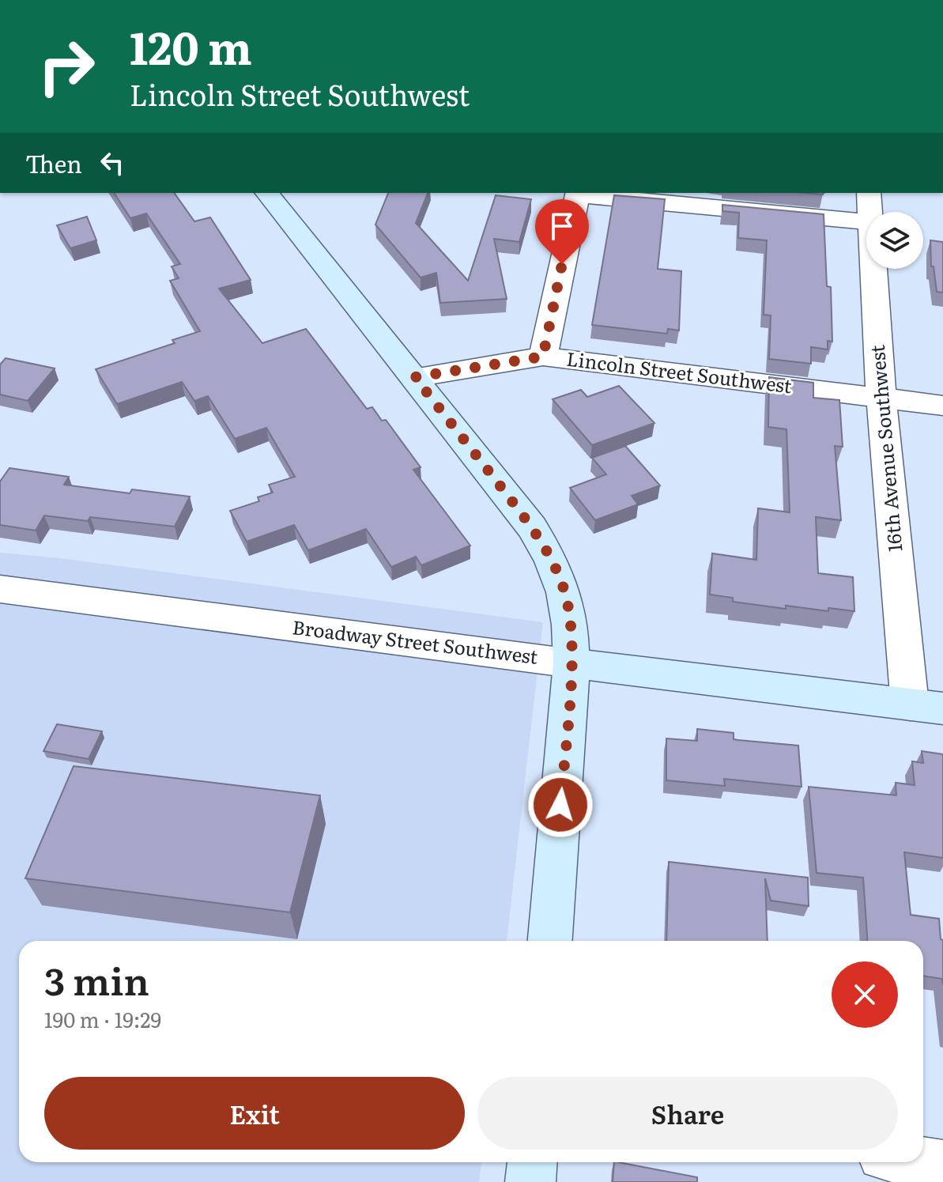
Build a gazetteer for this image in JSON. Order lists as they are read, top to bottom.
{
  "streets": {
    "main road": ["Broadway Street Southwest"],
    "street": ["Lincoln Street Southwest", "16th Avenue Southwest"]
  },
  "crossings": [
    ["Lincoln Street Southwest", "16th Avenue Southwest"],
    ["16th Avenue Southwest", "Broadway Street Southwest"]
  ],
  "page": {
    "turn": ["120 m", "Lincoln Street Southwest"],
    "then": "Then",
    "heading": ["3 min", "190 m · 19:29"],
    "buttons": ["Exit", "Share"]
  }
}
